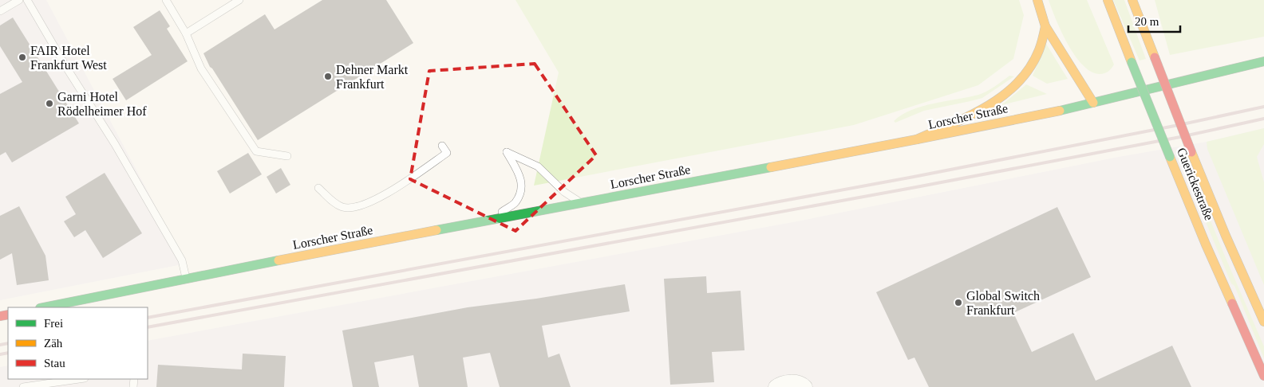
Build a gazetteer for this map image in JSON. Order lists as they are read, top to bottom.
{
  "streets": {
    "main road": ["Lorscher Straße", "Guerickestraße"]
  },
  "places": [
    "FAIR Hotel Frankfurt West",
    "Dehner Markt Frankfurt",
    "Garni Hotel Rödelheimer Hof",
    "Global Switch Frankfurt"
  ],
  "legend": ["Frei", "Zäh", "Stau"],
  "scale_bar": "20 m"
}
